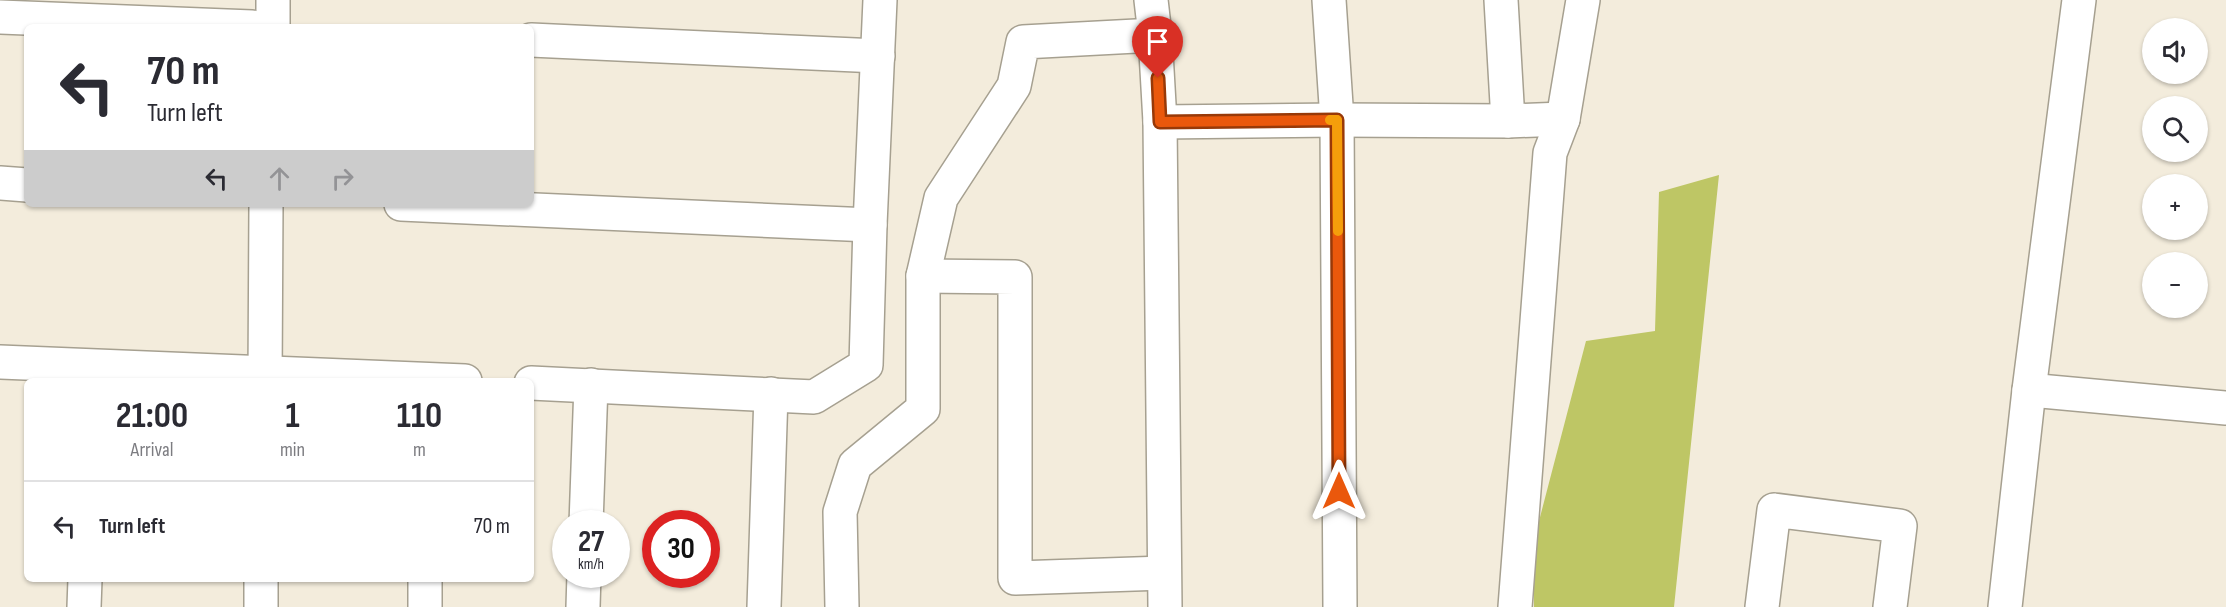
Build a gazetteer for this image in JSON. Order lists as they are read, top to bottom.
{
  "page": {
    "map_buttons": ["+", "−"],
    "turn": ["70 m", "Turn left"],
    "eta": [
      "21:00",
      "Arrival",
      "1",
      "min",
      "110",
      "m"
    ],
    "list": [
      {
        "name": "Turn left",
        "value": "70 m"
      }
    ],
    "speed": "27 km/h",
    "limit": "30"
  }
}
